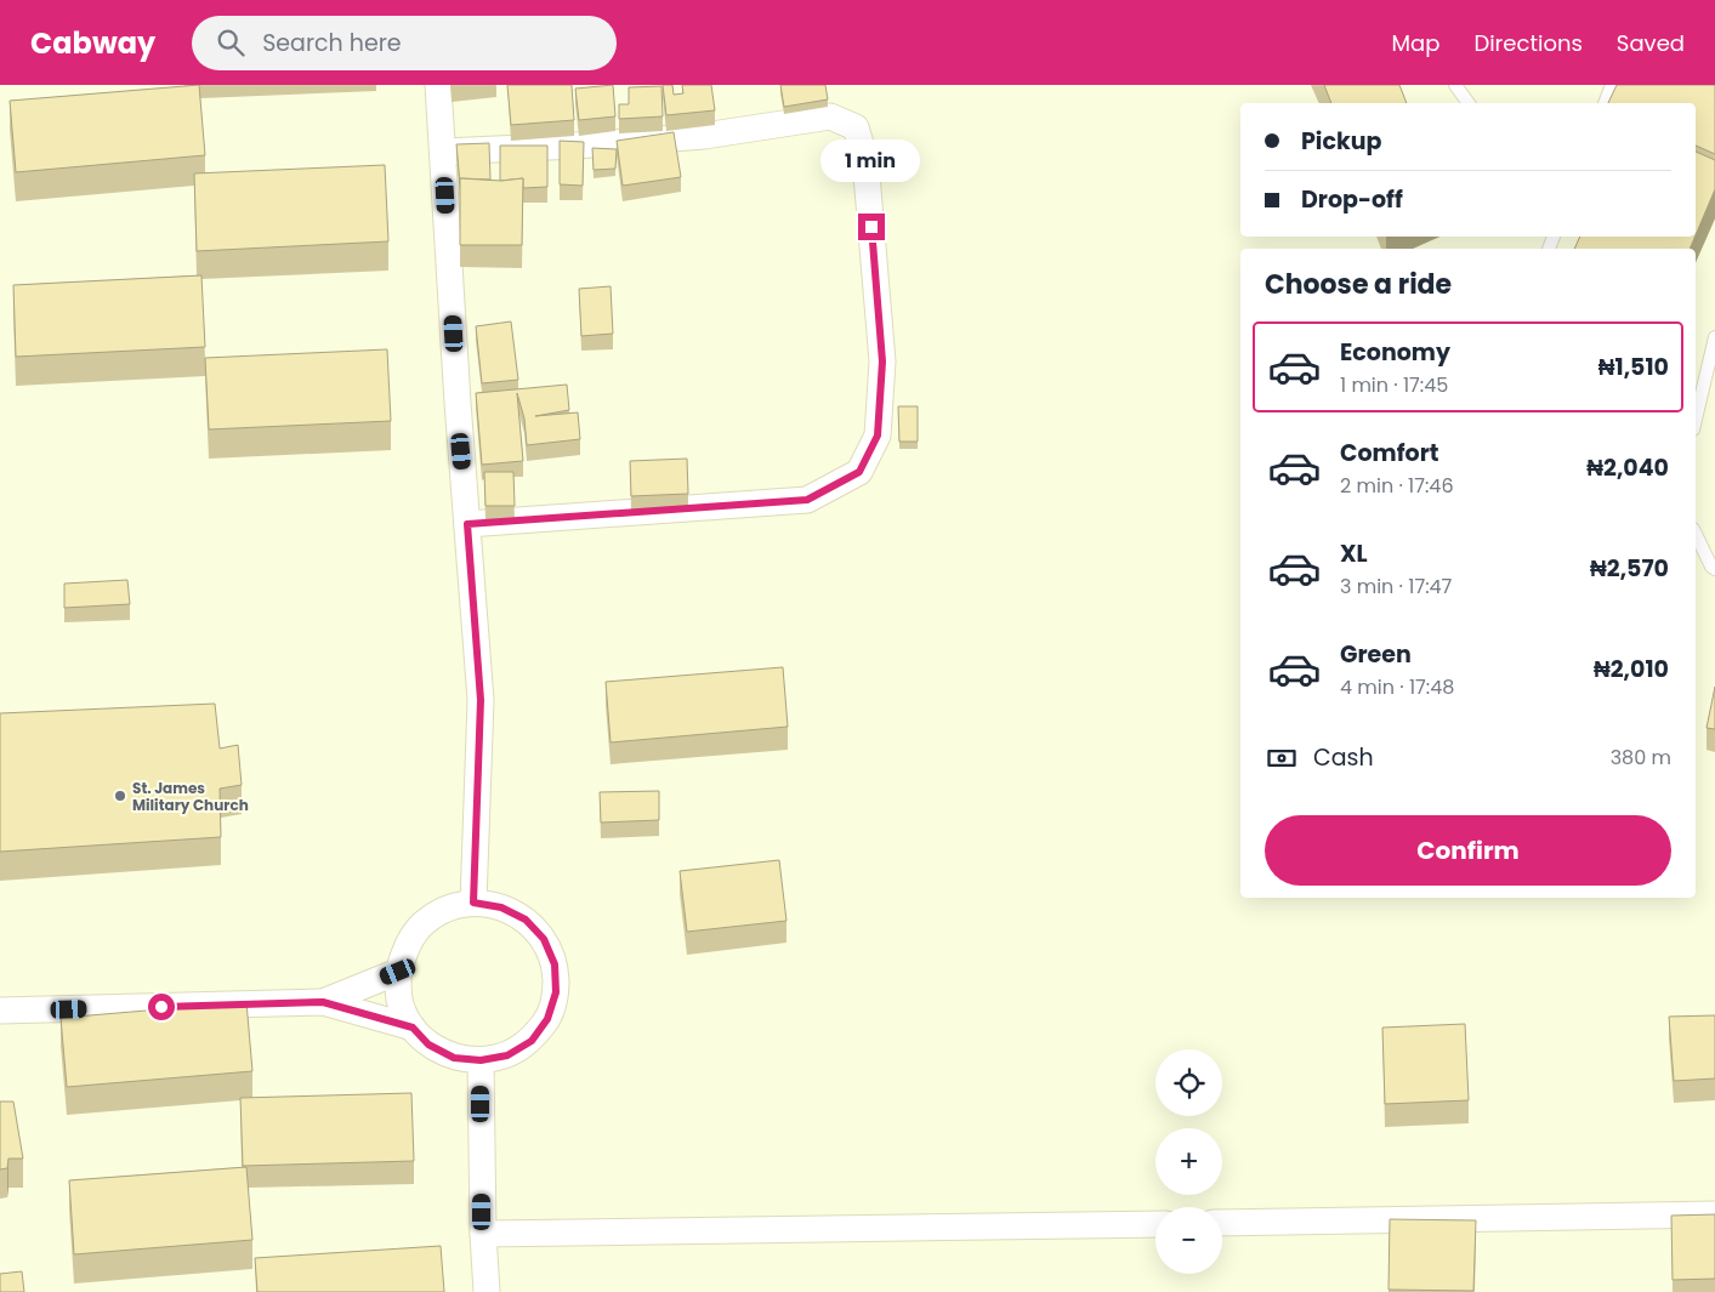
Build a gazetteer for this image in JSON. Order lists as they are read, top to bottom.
{
  "places": ["St. James Military Church"],
  "page": {
    "header": "Cabway",
    "search": "Search here",
    "nav": ["Map", "Directions", "Saved"],
    "banner": ["Pickup", "Drop-off"],
    "bubble": "1 min",
    "heading": "Choose a ride",
    "list": [
      {
        "name": "Economy",
        "note": "1 min · 17:45",
        "value": "₦1,510"
      },
      {
        "name": "Comfort",
        "note": "2 min · 17:46",
        "value": "₦2,040"
      },
      {
        "name": "XL",
        "note": "3 min · 17:47",
        "value": "₦2,570"
      },
      {
        "name": "Green",
        "note": "4 min · 17:48",
        "value": "₦2,010"
      }
    ],
    "pay": ["Cash", "380 m"],
    "buttons": "Confirm",
    "map_buttons": ["+", "−"]
  }
}
